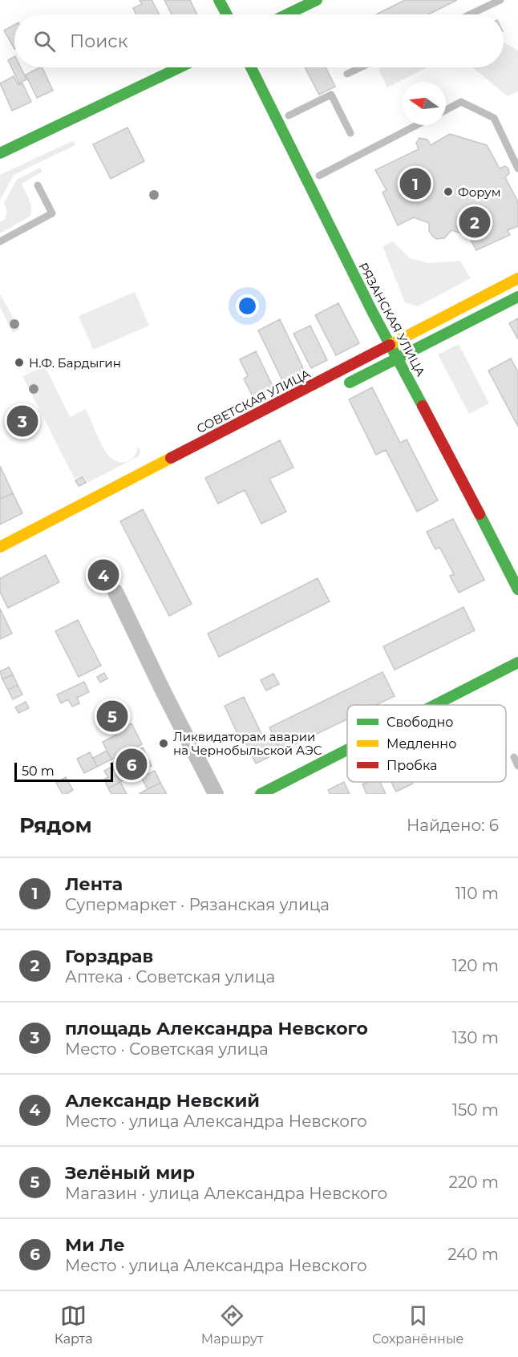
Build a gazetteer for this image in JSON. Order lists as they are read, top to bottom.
{
  "streets": {
    "main road": ["РЯЗАНСКАЯ УЛИЦА", "СОВЕТСКАЯ УЛИЦА"]
  },
  "crossings": [
    ["РЯЗАНСКАЯ УЛИЦА", "СОВЕТСКАЯ УЛИЦА"]
  ],
  "places": ["Форум", "Н.Ф. Бардыгин", "Ликвидаторам аварии на Чернобыльской АЭС"],
  "legend": ["Свободно", "Медленно", "Пробка"],
  "scale_bar": "50 m",
  "north": "left",
  "page": {
    "search": "Поиск",
    "pins": [
      "1",
      "2",
      "3",
      "4",
      "5",
      "6"
    ],
    "scale": "50 m",
    "heading": ["Рядом", "Найдено: 6"],
    "list": [
      {
        "mark": "1",
        "name": "Лента",
        "note": "Супермаркет · Рязанская улица",
        "value": "110 m"
      },
      {
        "mark": "2",
        "name": "Горздрав",
        "note": "Аптека · Советская улица",
        "value": "120 m"
      },
      {
        "mark": "3",
        "name": "площадь Александра Невского",
        "note": "Место · Советская улица",
        "value": "130 m"
      },
      {
        "mark": "4",
        "name": "Александр Невский",
        "note": "Место · улица Александра Невского",
        "value": "150 m"
      },
      {
        "mark": "5",
        "name": "Зелёный мир",
        "note": "Магазин · улица Александра Невского",
        "value": "220 m"
      },
      {
        "mark": "6",
        "name": "Ми Ле",
        "note": "Место · улица Александра Невского",
        "value": "240 m"
      }
    ],
    "nav": ["Карта", "Маршрут", "Сохранённые"]
  }
}
